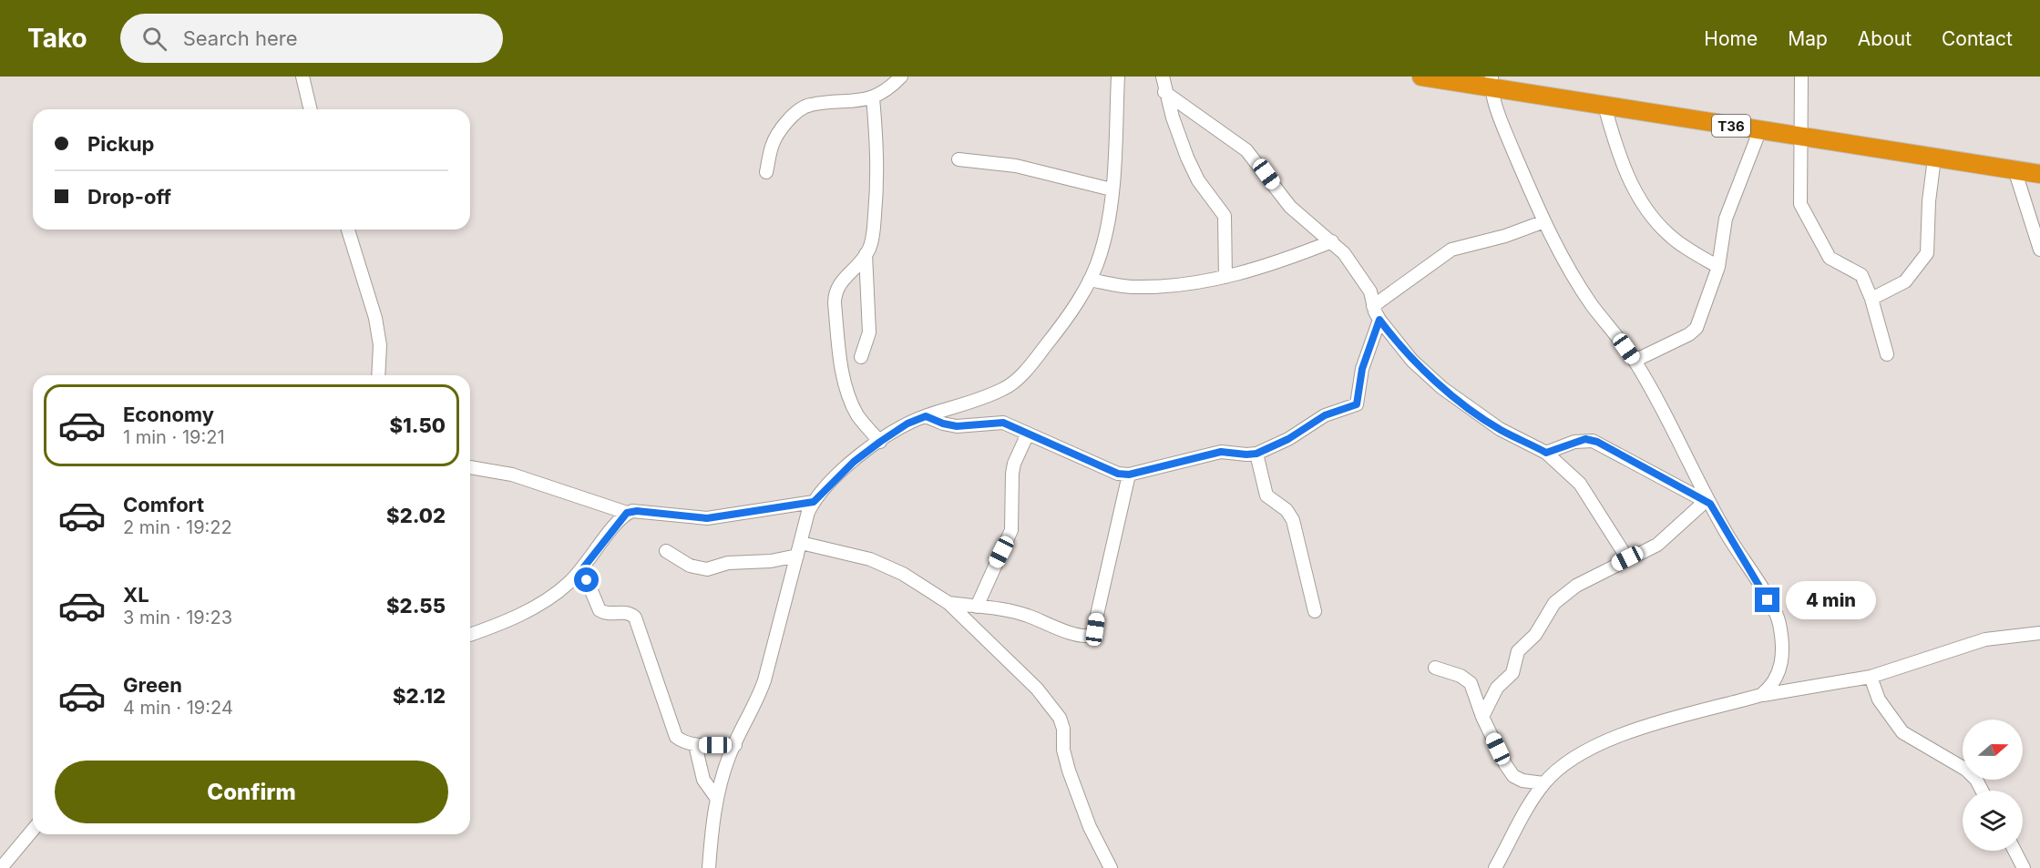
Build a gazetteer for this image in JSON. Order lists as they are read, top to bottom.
{
  "streets": {
    "highway": ["T36"]
  },
  "north": "right",
  "page": {
    "header": "Tako",
    "search": "Search here",
    "nav": [
      "Home",
      "Map",
      "About",
      "Contact"
    ],
    "banner": ["Pickup", "Drop-off"],
    "list": [
      {
        "name": "Economy",
        "note": "1 min · 19:21",
        "value": "$1.50"
      },
      {
        "name": "Comfort",
        "note": "2 min · 19:22",
        "value": "$2.02"
      },
      {
        "name": "XL",
        "note": "3 min · 19:23",
        "value": "$2.55"
      },
      {
        "name": "Green",
        "note": "4 min · 19:24",
        "value": "$2.12"
      }
    ],
    "bubble": "4 min",
    "buttons": "Confirm"
  }
}
